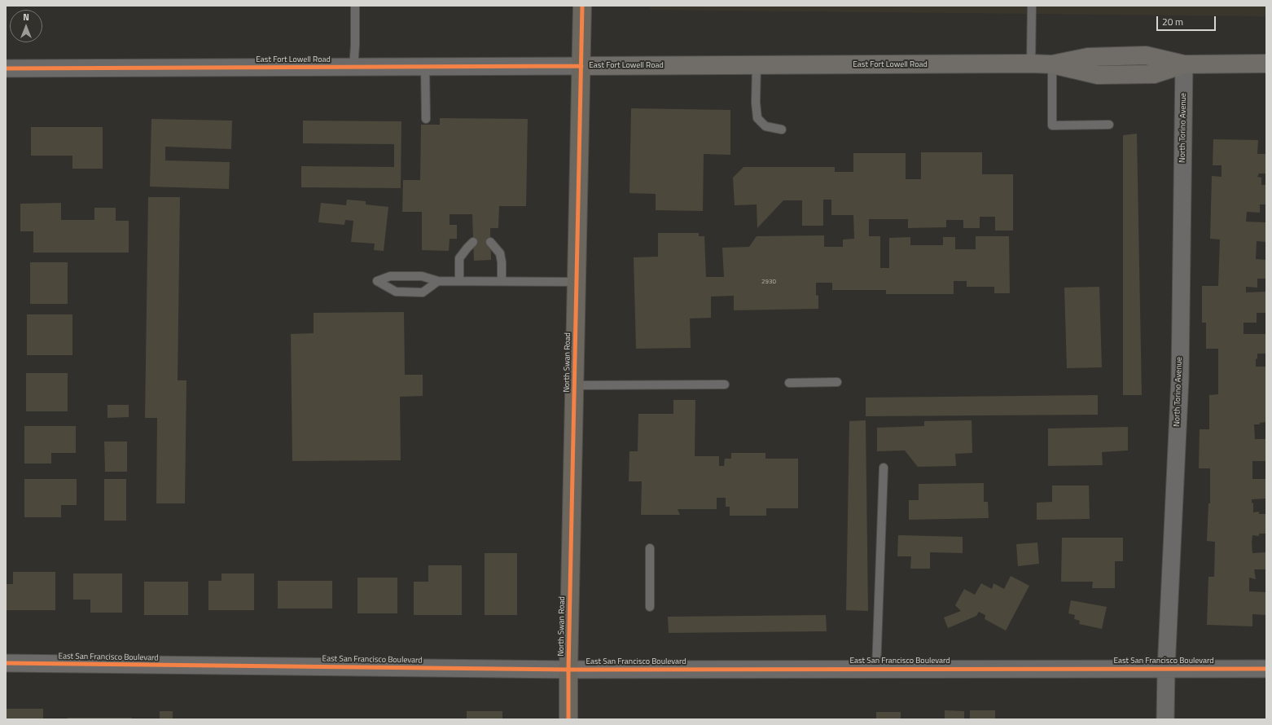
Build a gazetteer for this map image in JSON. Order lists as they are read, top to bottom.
{
  "streets": {
    "main road": ["North Swan Road"],
    "street": ["East Fort Lowell Road", "North Torino Avenue", "East San Francisco Boulevard"]
  },
  "crossings": [
    ["East Fort Lowell Road", "North Torino Avenue"],
    ["East Fort Lowell Road", "North Swan Road"],
    ["North Torino Avenue", "East San Francisco Boulevard"],
    ["North Swan Road", "East San Francisco Boulevard"]
  ],
  "house_numbers": ["2930"],
  "scale_bar": "20 m",
  "north": "top"
}
